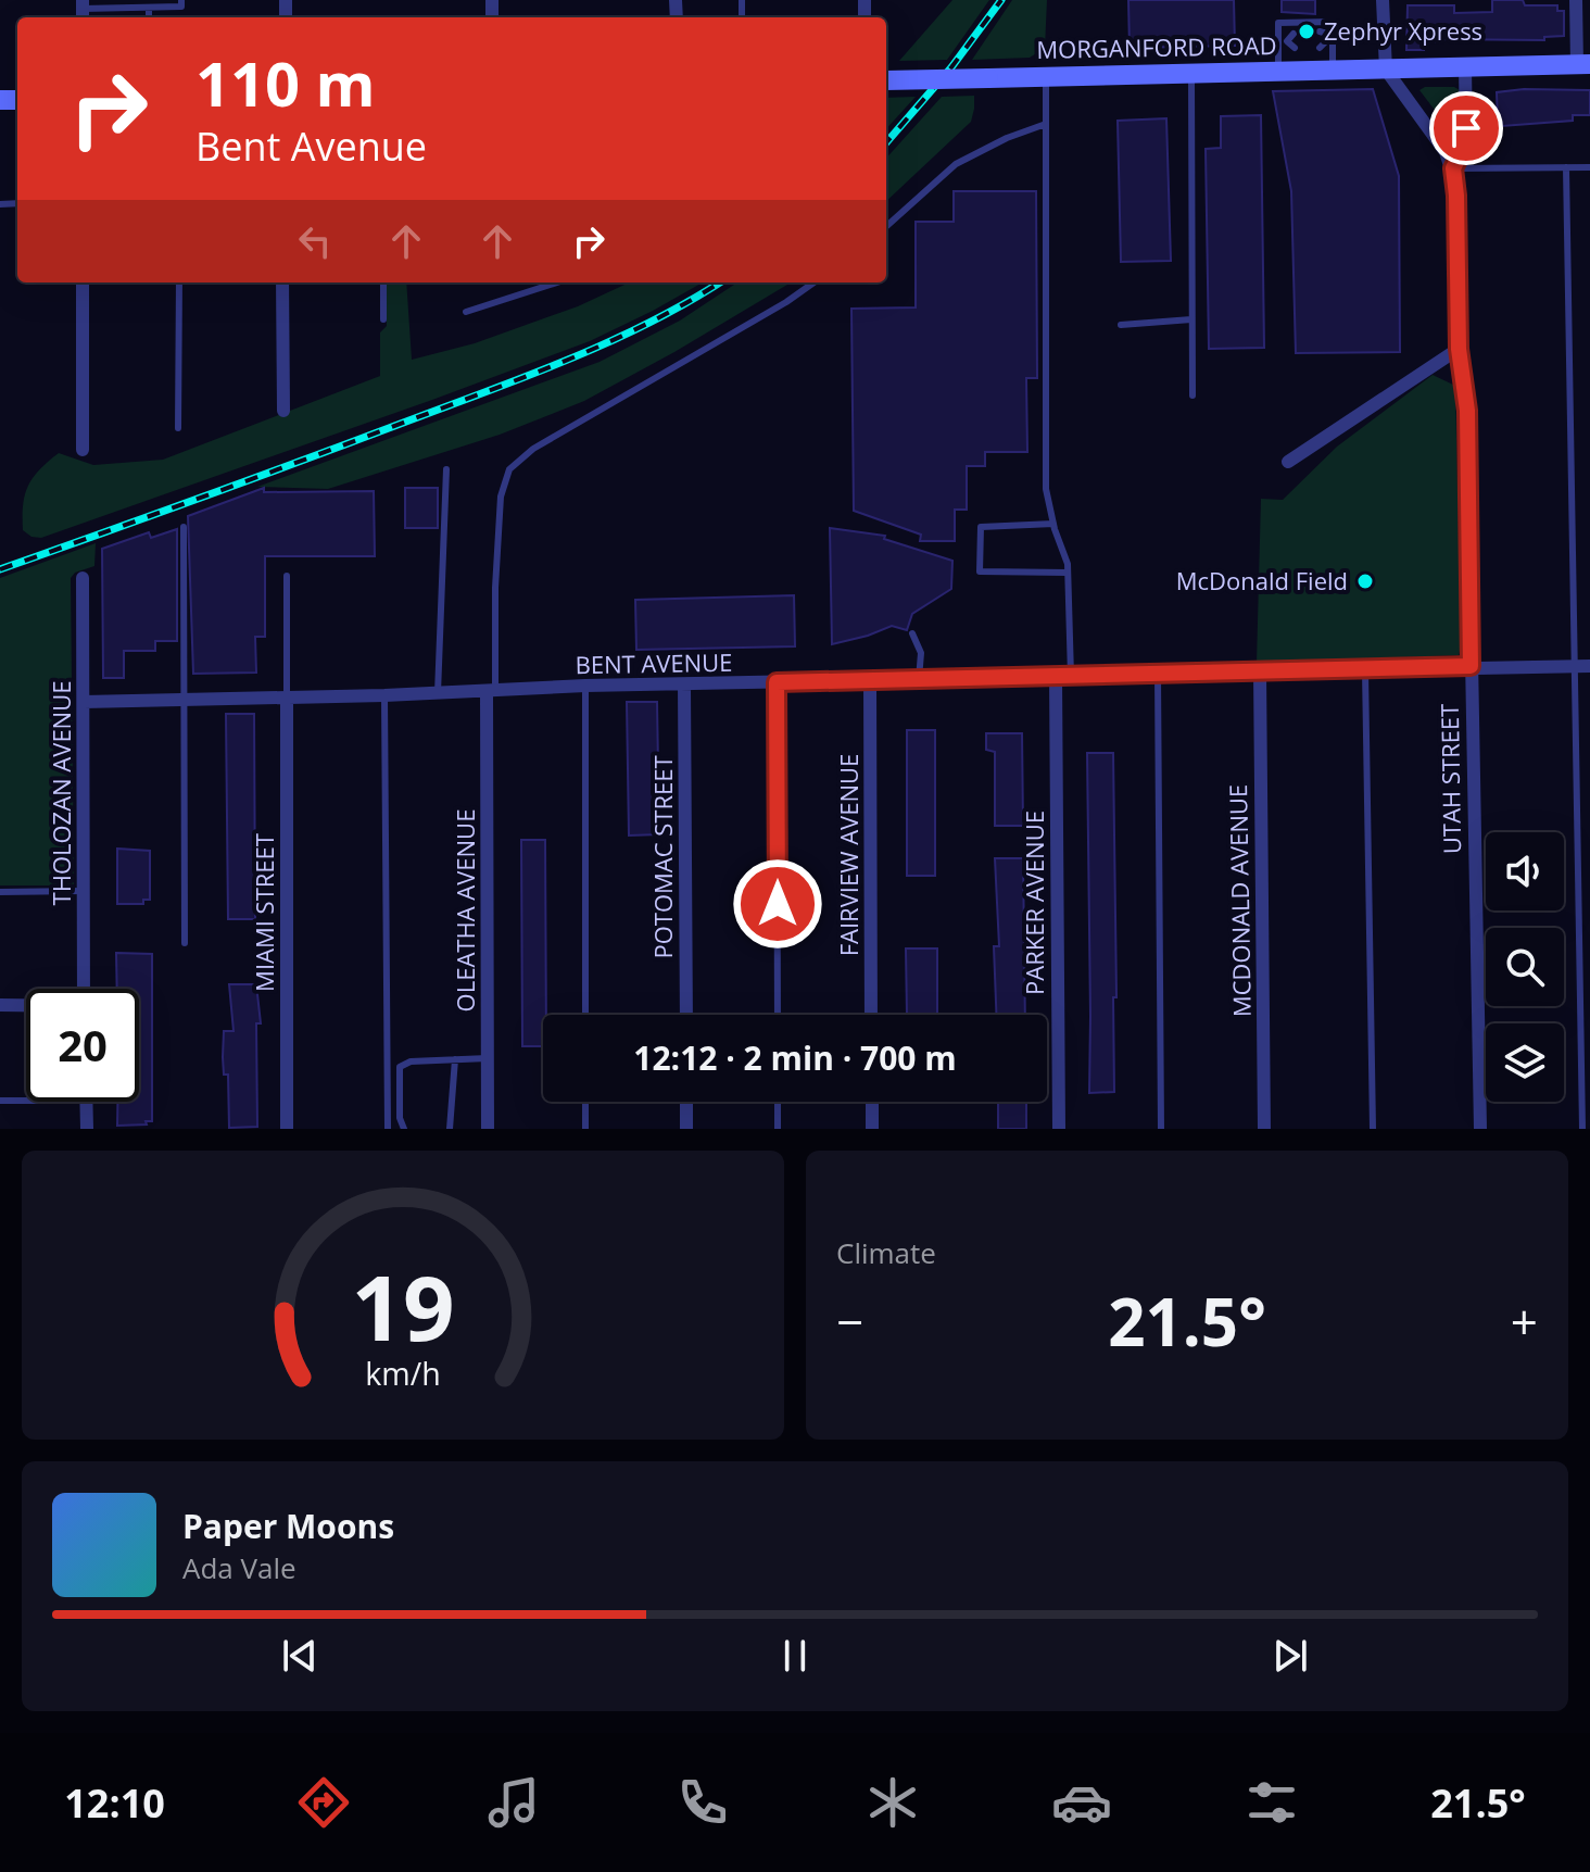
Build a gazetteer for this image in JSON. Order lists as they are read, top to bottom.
{
  "streets": {
    "street": [
      "MORGANFORD ROAD",
      "BENT AVENUE",
      "UTAH STREET",
      "THOLOZAN AVENUE",
      "FAIRVIEW AVENUE",
      "POTOMAC STREET",
      "MCDONALD AVENUE",
      "PARKER AVENUE",
      "OLEATHA AVENUE",
      "MIAMI STREET"
    ]
  },
  "crossings": [
    ["MORGANFORD ROAD", "UTAH STREET"],
    ["BENT AVENUE", "UTAH STREET"],
    ["BENT AVENUE", "THOLOZAN AVENUE"],
    ["BENT AVENUE", "FAIRVIEW AVENUE"],
    ["BENT AVENUE", "POTOMAC STREET"],
    ["BENT AVENUE", "MCDONALD AVENUE"],
    ["BENT AVENUE", "PARKER AVENUE"],
    ["BENT AVENUE", "OLEATHA AVENUE"],
    ["BENT AVENUE", "MIAMI STREET"]
  ],
  "places": ["Zephyr Xpress", "McDonald Field"],
  "page": {
    "turn": ["110 m", "Bent Avenue"],
    "limit": "20",
    "trip": "12:12 · 2 min · 700 m",
    "tile": "Climate",
    "heat": ["−", "21.5°", "+"],
    "song": ["Paper Moons", "Ada Vale"],
    "tabs": ["12:10", "21.5°"],
    "gauge": ["19", "km/h"]
  }
}
